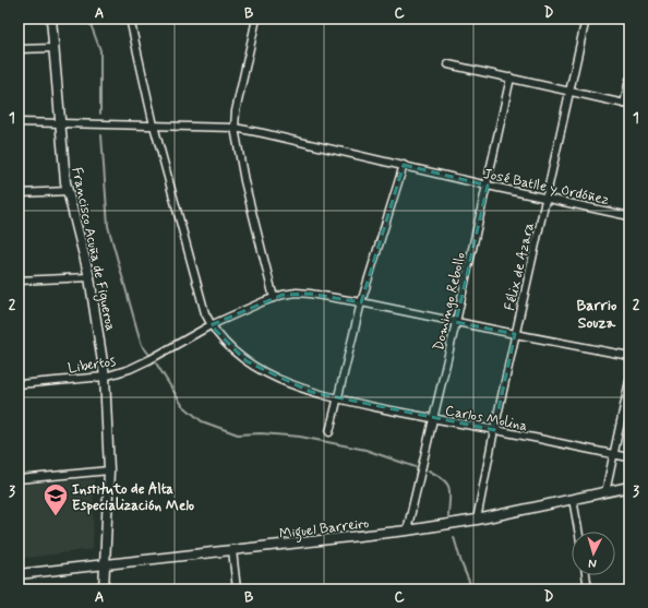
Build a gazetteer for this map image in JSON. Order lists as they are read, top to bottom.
{
  "streets": {
    "street": [
      "José Batlle y Ordóñez",
      "Francisco Acuña de Figueroa",
      "Félix de Azara",
      "Domingo Rebollo",
      "Libertos",
      "Carlos Molina",
      "Miguel Barreiro"
    ]
  },
  "crossings": [
    ["José Batlle y Ordóñez", "Francisco Acuña de Figueroa"],
    ["José Batlle y Ordóñez", "Félix de Azara"],
    ["José Batlle y Ordóñez", "Domingo Rebollo"],
    ["José Batlle y Ordóñez", "Carlos Molina"],
    ["Francisco Acuña de Figueroa", "Libertos"],
    ["Francisco Acuña de Figueroa", "Miguel Barreiro"],
    ["Félix de Azara", "Libertos"],
    ["Félix de Azara", "Carlos Molina"],
    ["Félix de Azara", "Miguel Barreiro"],
    ["Domingo Rebollo", "Libertos"],
    ["Domingo Rebollo", "Carlos Molina"],
    ["Domingo Rebollo", "Miguel Barreiro"],
    ["Libertos", "Carlos Molina"]
  ],
  "districts": ["Barrio Souza"],
  "places": {
    "school or university": ["Instituto de Alta Especialización Melo"]
  },
  "north": "bottom",
  "grid": {
    "columns": [
      "A",
      "B",
      "C",
      "D"
    ],
    "rows": ["1", "2", "3"]
  }
}
